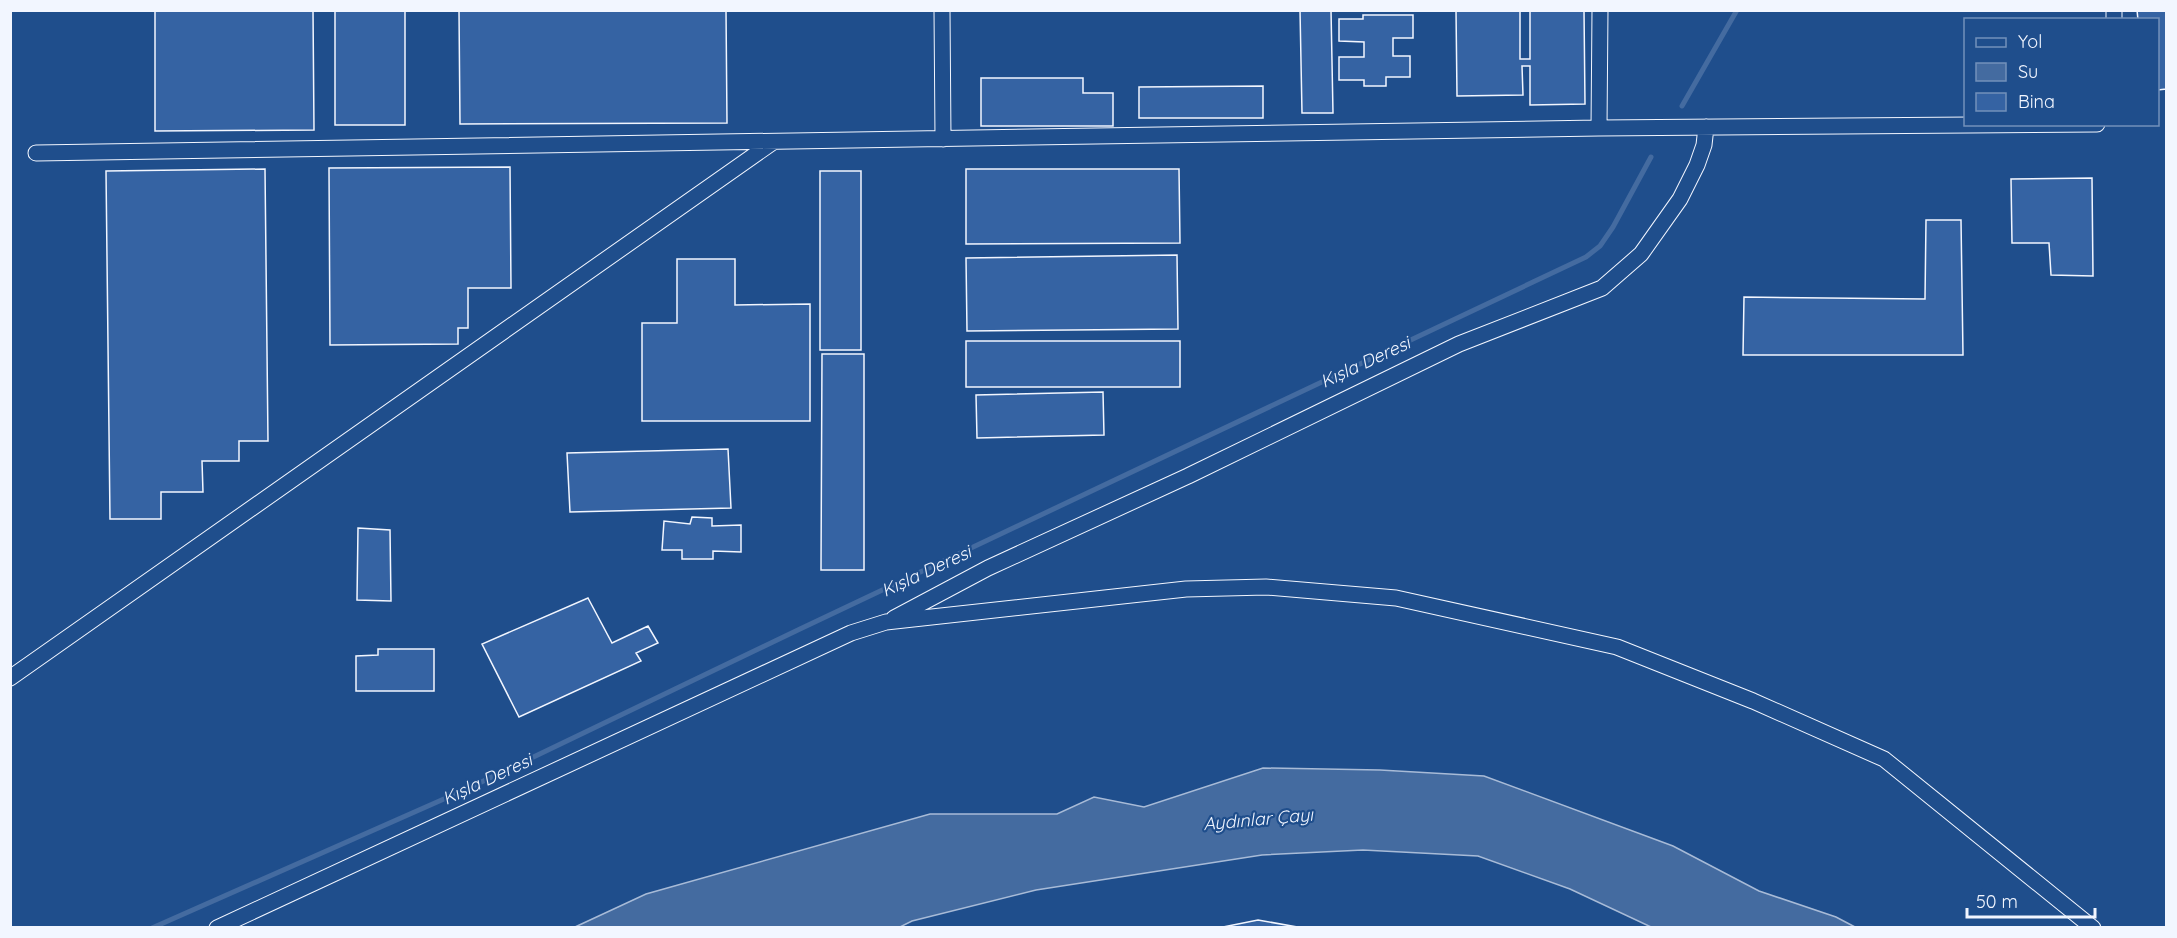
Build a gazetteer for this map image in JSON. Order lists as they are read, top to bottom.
{
  "water": ["Kışla Deresi", "Aydınlar Çayı"],
  "legend": ["Yol", "Su", "Bina"],
  "scale_bar": "50 m"
}
